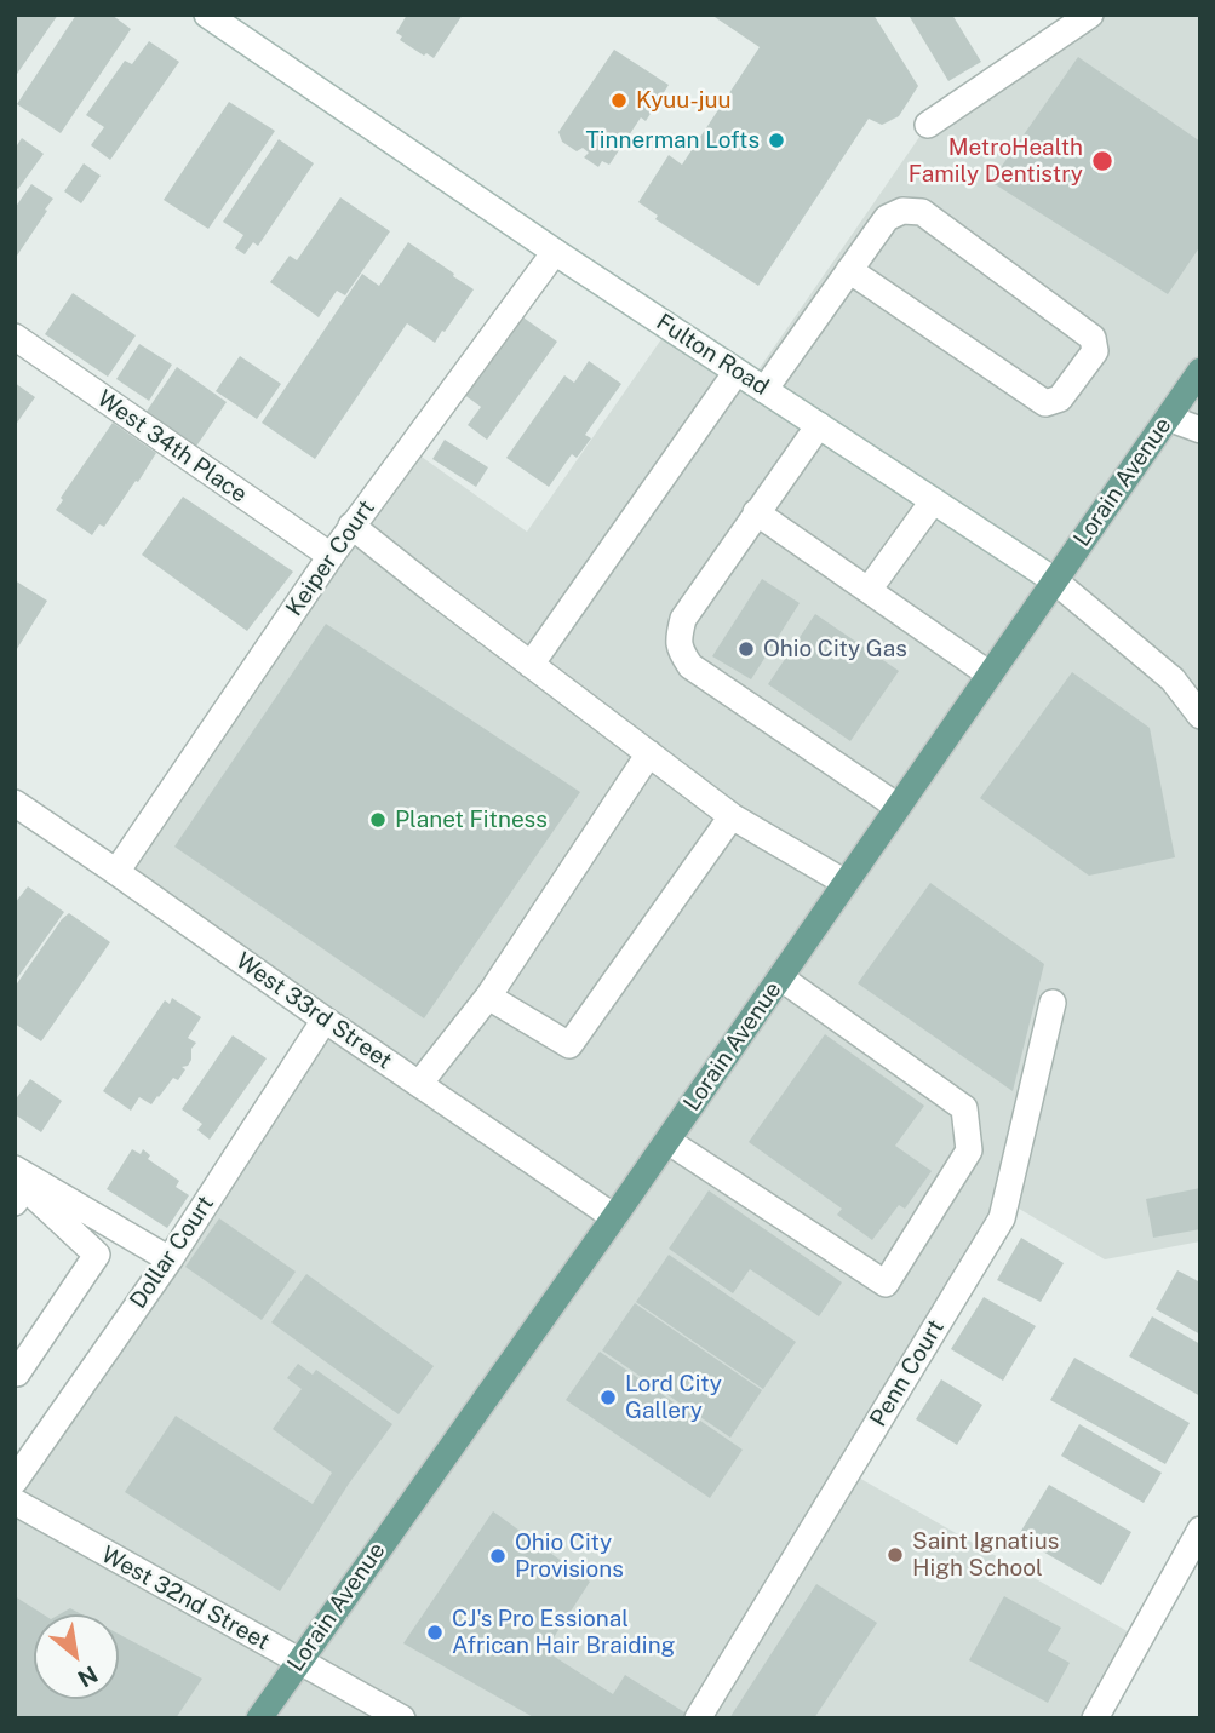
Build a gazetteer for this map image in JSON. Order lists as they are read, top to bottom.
{
  "streets": {
    "main road": ["Lorain Avenue"],
    "street": [
      "Fulton Road",
      "West 34th Place",
      "Keiper Court",
      "West 33rd Street",
      "Dollar Court",
      "Penn Court",
      "West 32nd Street"
    ]
  },
  "crossings": [
    ["Fulton Road", "Lorain Avenue"],
    ["Fulton Road", "Keiper Court"],
    ["West 34th Place", "Keiper Court"],
    ["Lorain Avenue", "West 33rd Street"],
    ["Lorain Avenue", "West 32nd Street"],
    ["Keiper Court", "West 33rd Street"],
    ["West 33rd Street", "Dollar Court"]
  ],
  "places": [
    "Kyuu-juu",
    "Tinnerman Lofts",
    "MetroHealth Family Dentistry",
    "Ohio City Gas",
    "Planet Fitness",
    "Lord City Gallery",
    "Saint Ignatius High School",
    "Ohio City Provisions",
    "CJ's Pro Essional African Hair Braiding"
  ],
  "north": "bottom right"
}
